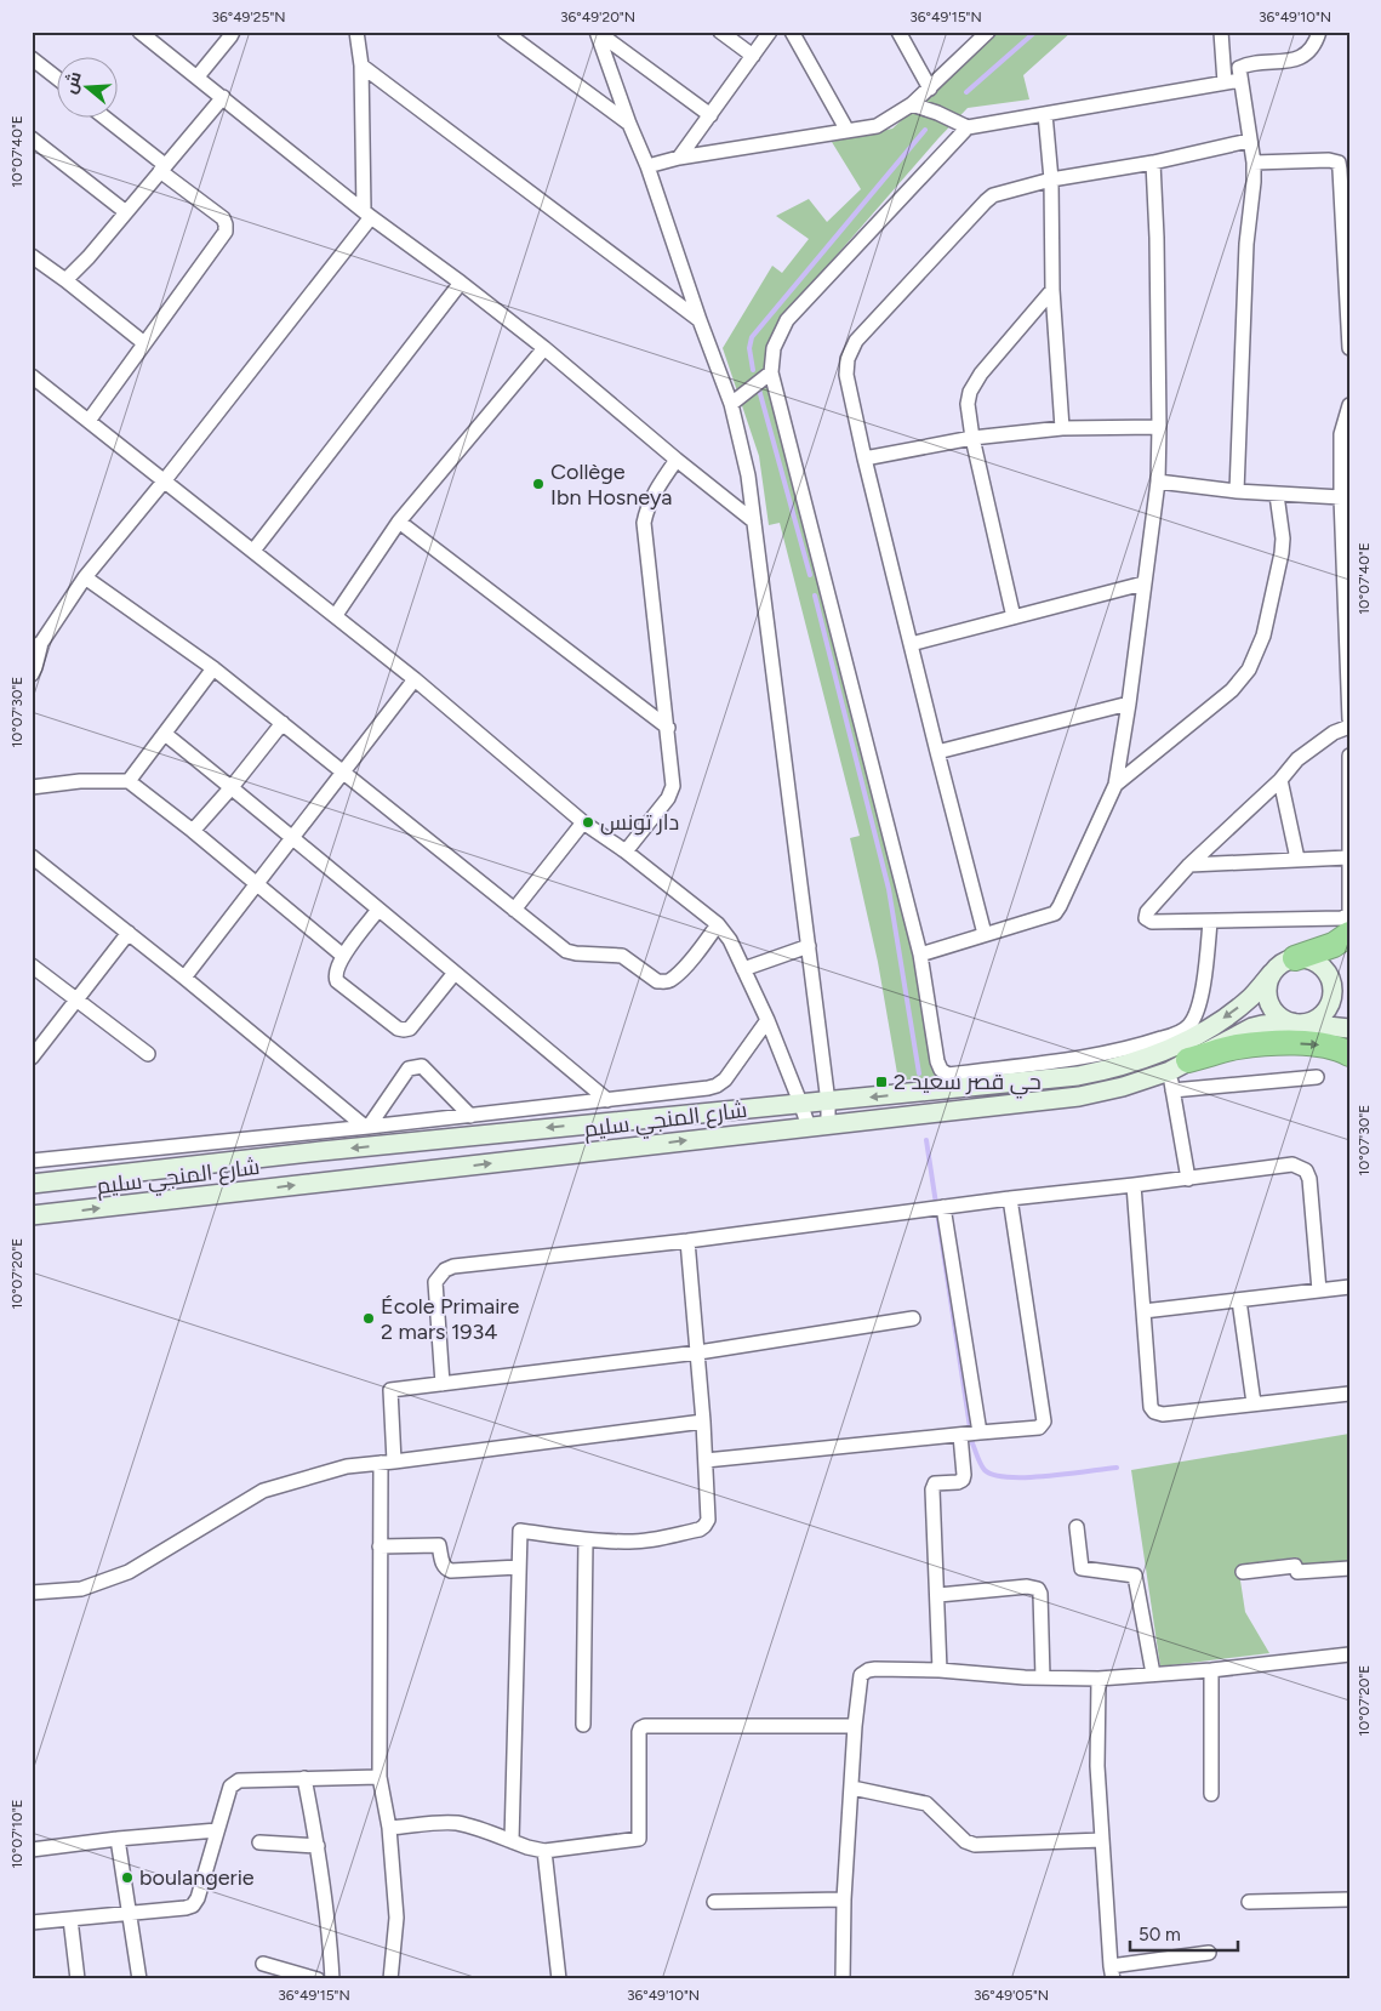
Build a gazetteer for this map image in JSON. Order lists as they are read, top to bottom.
{
  "streets": {
    "main road": ["شارع المنجي سليم"]
  },
  "places": {
    "other": [
      "Collège Ibn Hosneya",
      "دار تونس",
      "École Primaire 2 mars 1934",
      "boulangerie"
    ],
    "transit": ["2 حي قصر سعيد"]
  },
  "scale_bar": "50 m",
  "north": "left",
  "coordinates": [
    "36°49'25\"N",
    "36°49'20\"N",
    "36°49'15\"N",
    "36°49'10\"N",
    "10°07'40\"E",
    "10°07'30\"E",
    "10°07'20\"E",
    "10°07'10\"E",
    "36°49'05\"N"
  ]
}
